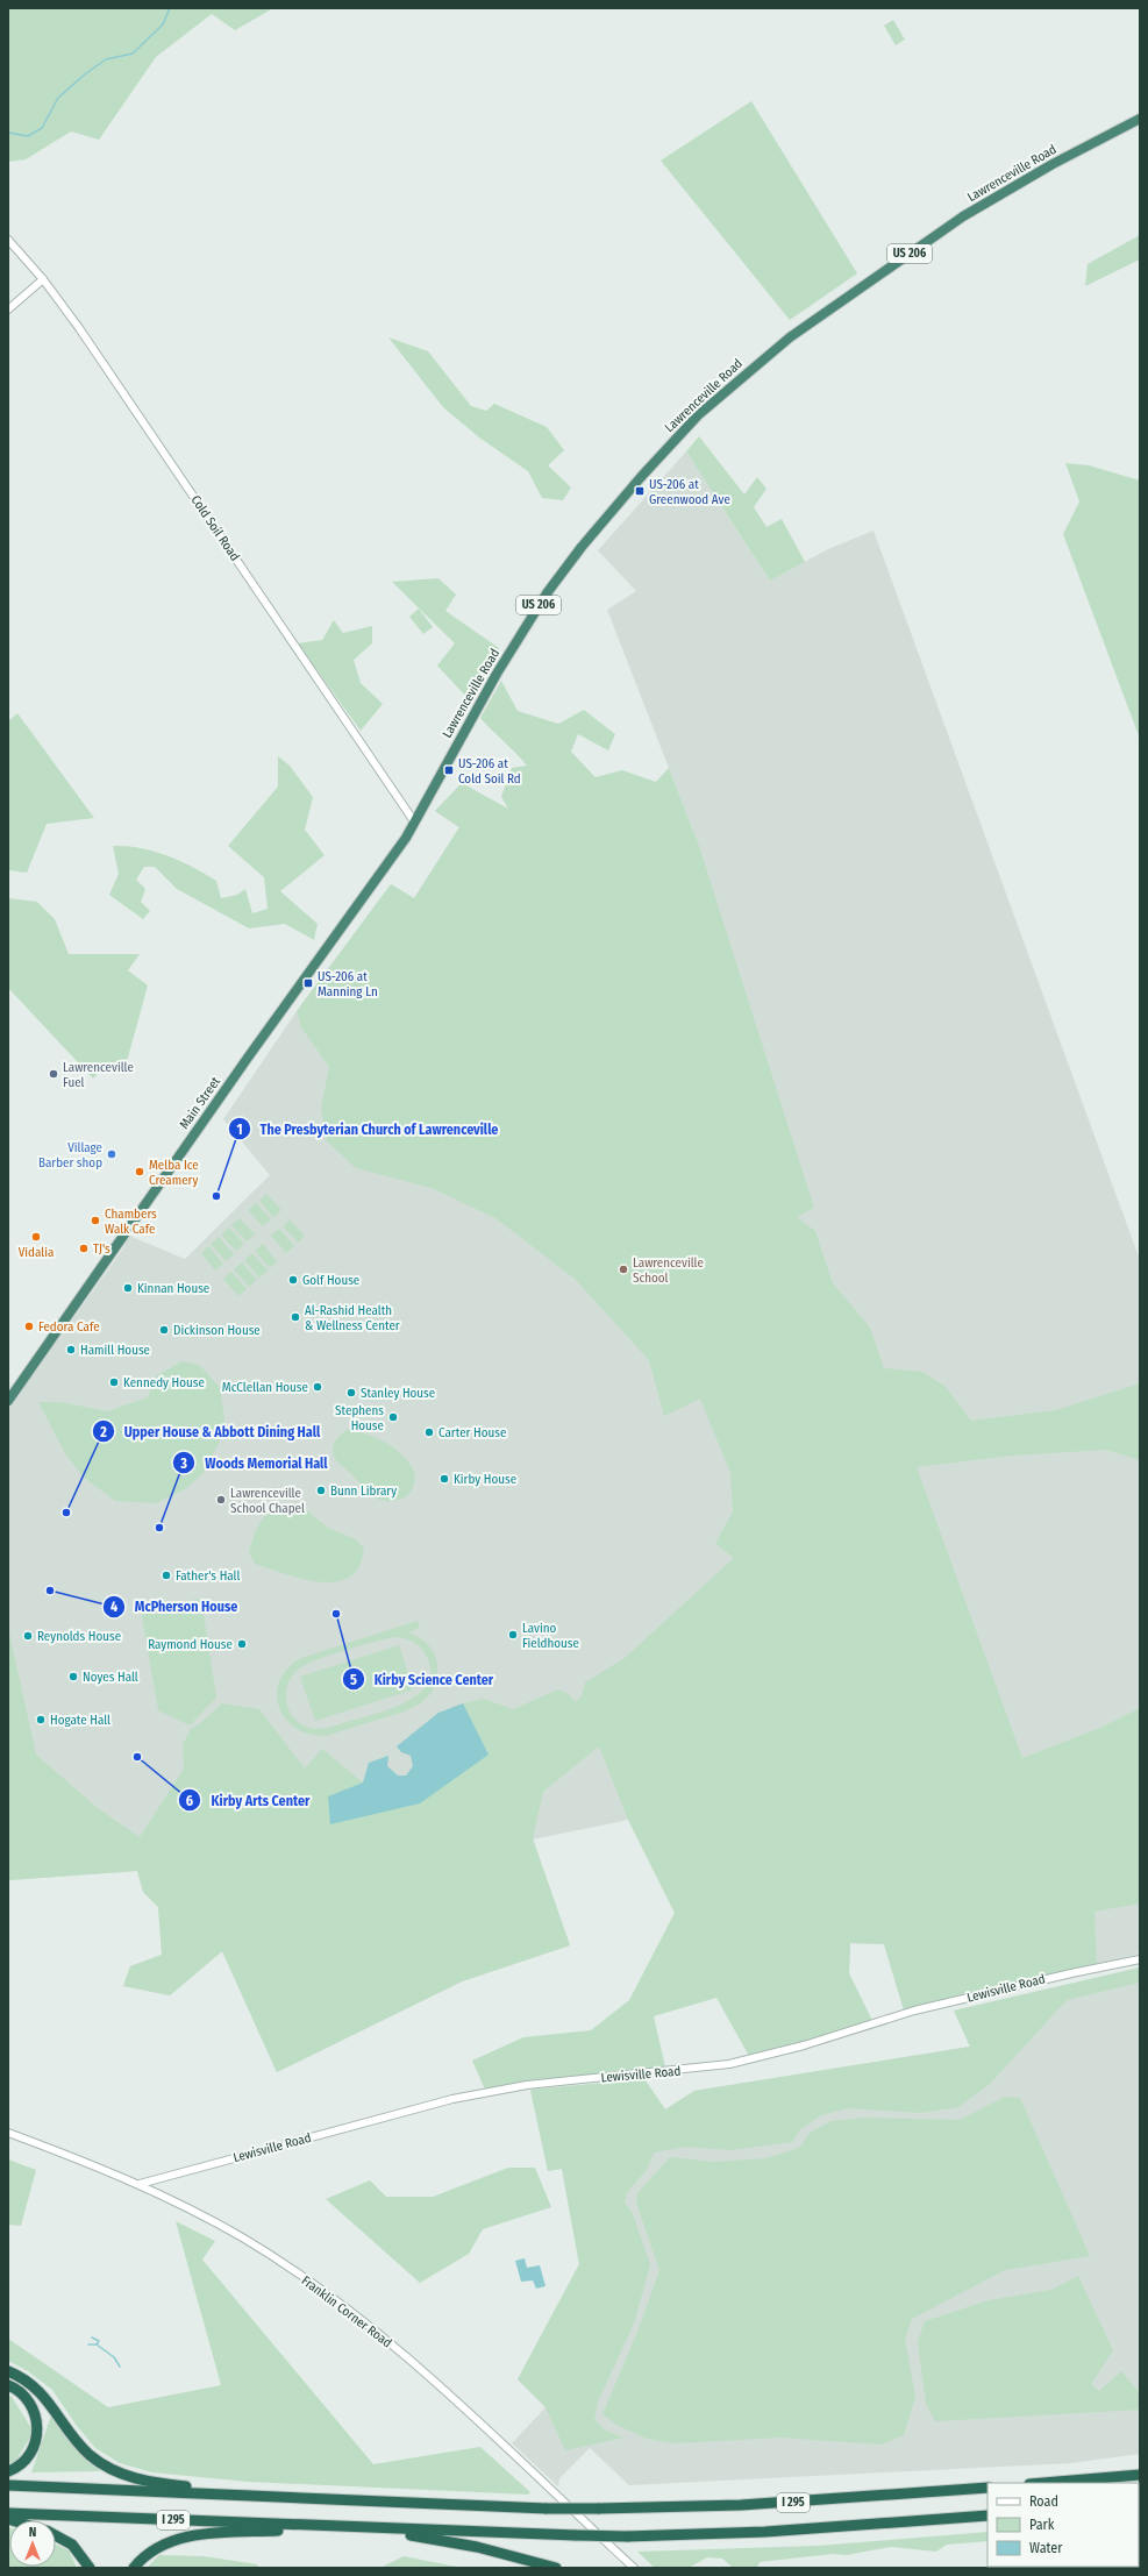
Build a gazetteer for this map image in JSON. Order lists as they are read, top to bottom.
{
  "streets": {
    "highway": [
      "Lawrenceville Road",
      "US 206",
      "Main Street",
      "I 295"
    ],
    "street": ["Cold Soil Road", "Lewisville Road", "Franklin Corner Road"]
  },
  "crossings": [
    ["Lawrenceville Road", "Cold Soil Road"],
    ["Lawrenceville Road", "Main Street"],
    ["Cold Soil Road", "Main Street"],
    ["Lewisville Road", "Franklin Corner Road"]
  ],
  "places": {
    "transit": ["US-206 at Greenwood Ave", "US-206 at Cold Soil Rd", "US-206 at Manning Ln"],
    "other": [
      "Lawrenceville Fuel",
      "Village Barber shop",
      "Melba Ice Creamery",
      "The Presbyterian Church of Lawrenceville",
      "Chambers Walk Cafe",
      "Vidalia",
      "TJ's",
      "Lawrenceville School",
      "Golf House",
      "Kinnan House",
      "Al-Rashid Health & Wellness Center",
      "Fedora Cafe",
      "Dickinson House",
      "Hamill House",
      "Kennedy House",
      "McClellan House",
      "Stanley House",
      "Stephens House",
      "Carter House",
      "Kirby House",
      "Bunn Library",
      "Lawrenceville School Chapel",
      "Upper House & Abbott Dining Hall",
      "Woods Memorial Hall",
      "Father's Hall",
      "McPherson House",
      "Kirby Science Center",
      "Lavino Fieldhouse",
      "Reynolds House",
      "Raymond House",
      "Noyes Hall",
      "Hogate Hall",
      "Kirby Arts Center"
    ]
  },
  "legend": ["Road", "Park", "Water"],
  "north": "top"
}
